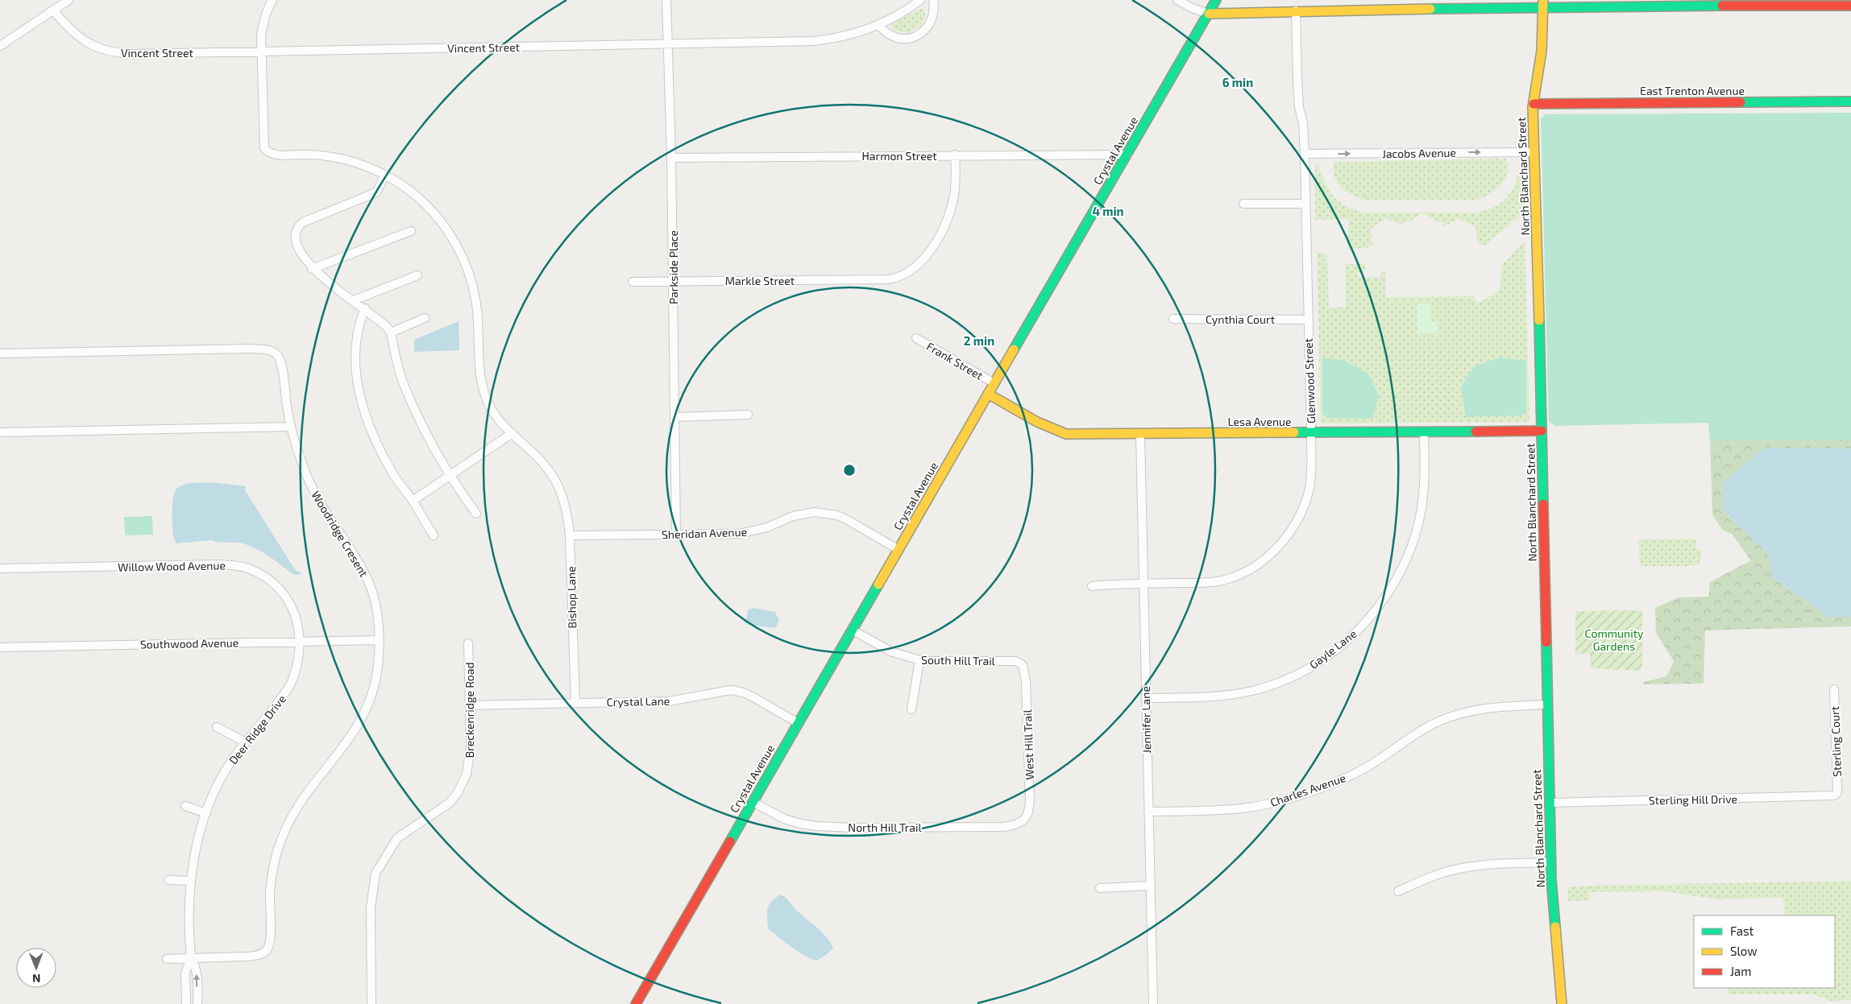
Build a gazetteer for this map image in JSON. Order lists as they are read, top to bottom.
{
  "streets": {
    "street": [
      "Vincent Street",
      "East Trenton Avenue",
      "Crystal Avenue",
      "Jacobs Avenue",
      "Harmon Street",
      "North Blanchard Street",
      "Parkside Place",
      "Markle Street",
      "Cynthia Court",
      "Frank Street",
      "Glenwood Street",
      "Lesa Avenue",
      "Sheridan Avenue",
      "Woodridge Cresent",
      "Willow Wood Avenue",
      "Bishop Lane",
      "Southwood Avenue",
      "Gayle Lane",
      "South Hill Trail",
      "Crystal Lane",
      "Breckenridge Road",
      "Jennifer Lane",
      "Deer Ridge Drive",
      "Sterling Court",
      "West Hill Trail",
      "Charles Avenue",
      "Sterling Hill Drive",
      "North Hill Trail"
    ]
  },
  "crossings": [
    ["Vincent Street", "Parkside Place"],
    ["Vincent Street", "Bishop Lane"],
    ["East Trenton Avenue", "North Blanchard Street"],
    ["Crystal Avenue", "Harmon Street"],
    ["Crystal Avenue", "Frank Street"],
    ["Crystal Avenue", "Lesa Avenue"],
    ["Crystal Avenue", "Sheridan Avenue"],
    ["Crystal Avenue", "South Hill Trail"],
    ["Crystal Avenue", "Crystal Lane"],
    ["Crystal Avenue", "North Hill Trail"],
    ["Jacobs Avenue", "North Blanchard Street"],
    ["Jacobs Avenue", "Glenwood Street"],
    ["Harmon Street", "Parkside Place"],
    ["Harmon Street", "Markle Street"],
    ["North Blanchard Street", "Lesa Avenue"],
    ["North Blanchard Street", "Charles Avenue"],
    ["North Blanchard Street", "Sterling Hill Drive"],
    ["Parkside Place", "Markle Street"],
    ["Parkside Place", "Sheridan Avenue"],
    ["Cynthia Court", "Glenwood Street"],
    ["Glenwood Street", "Lesa Avenue"],
    ["Glenwood Street", "Jennifer Lane"],
    ["Lesa Avenue", "Gayle Lane"],
    ["Lesa Avenue", "Jennifer Lane"],
    ["Sheridan Avenue", "Bishop Lane"],
    ["Woodridge Cresent", "Southwood Avenue"],
    ["Woodridge Cresent", "Deer Ridge Drive"],
    ["Willow Wood Avenue", "Southwood Avenue"],
    ["Willow Wood Avenue", "Deer Ridge Drive"],
    ["Bishop Lane", "Crystal Lane"],
    ["Southwood Avenue", "Deer Ridge Drive"],
    ["Gayle Lane", "Jennifer Lane"],
    ["South Hill Trail", "West Hill Trail"],
    ["Crystal Lane", "Breckenridge Road"],
    ["Jennifer Lane", "Charles Avenue"],
    ["Sterling Court", "Sterling Hill Drive"],
    ["West Hill Trail", "North Hill Trail"]
  ],
  "one_way": ["Jacobs Avenue"],
  "parks": ["Community Gardens"],
  "legend": ["Fast", "Slow", "Jam"],
  "north": "bottom",
  "rings": ["6 min", "4 min", "2 min"]
}
